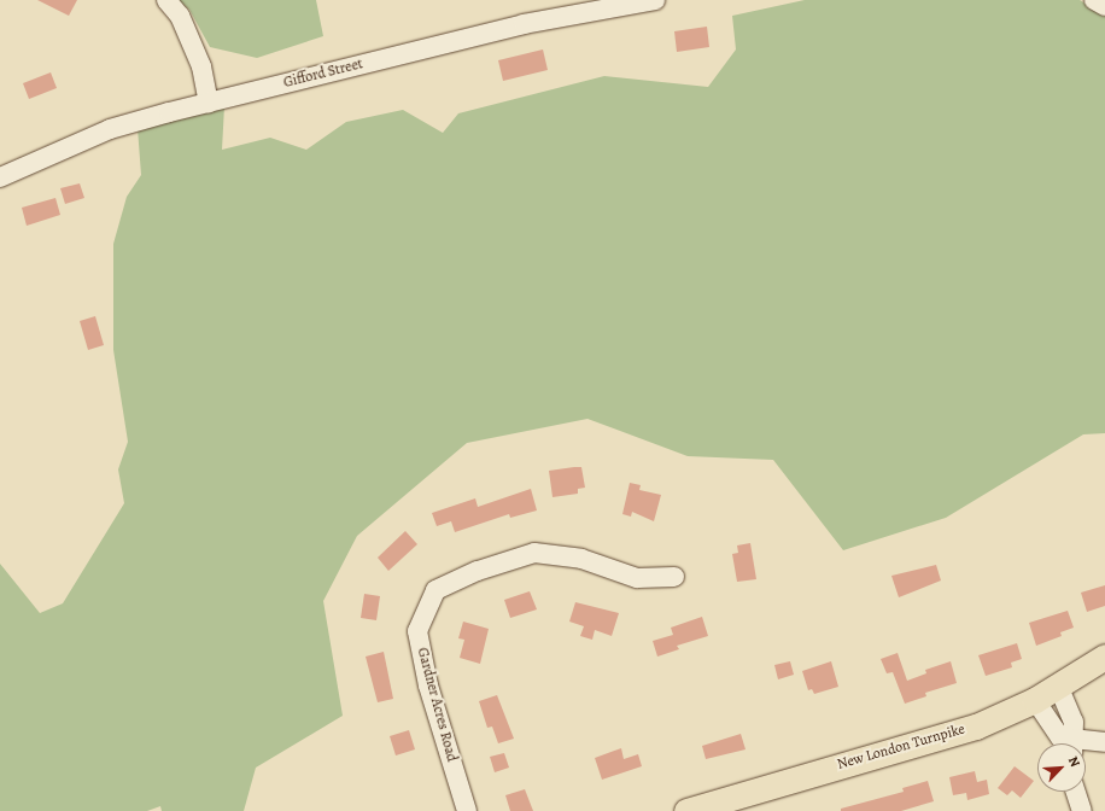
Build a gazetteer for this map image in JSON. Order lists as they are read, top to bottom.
{
  "streets": {
    "main road": ["New London Turnpike"],
    "street": ["Gifford Street", "Gardner Acres Road"]
  },
  "north": "top right"
}
